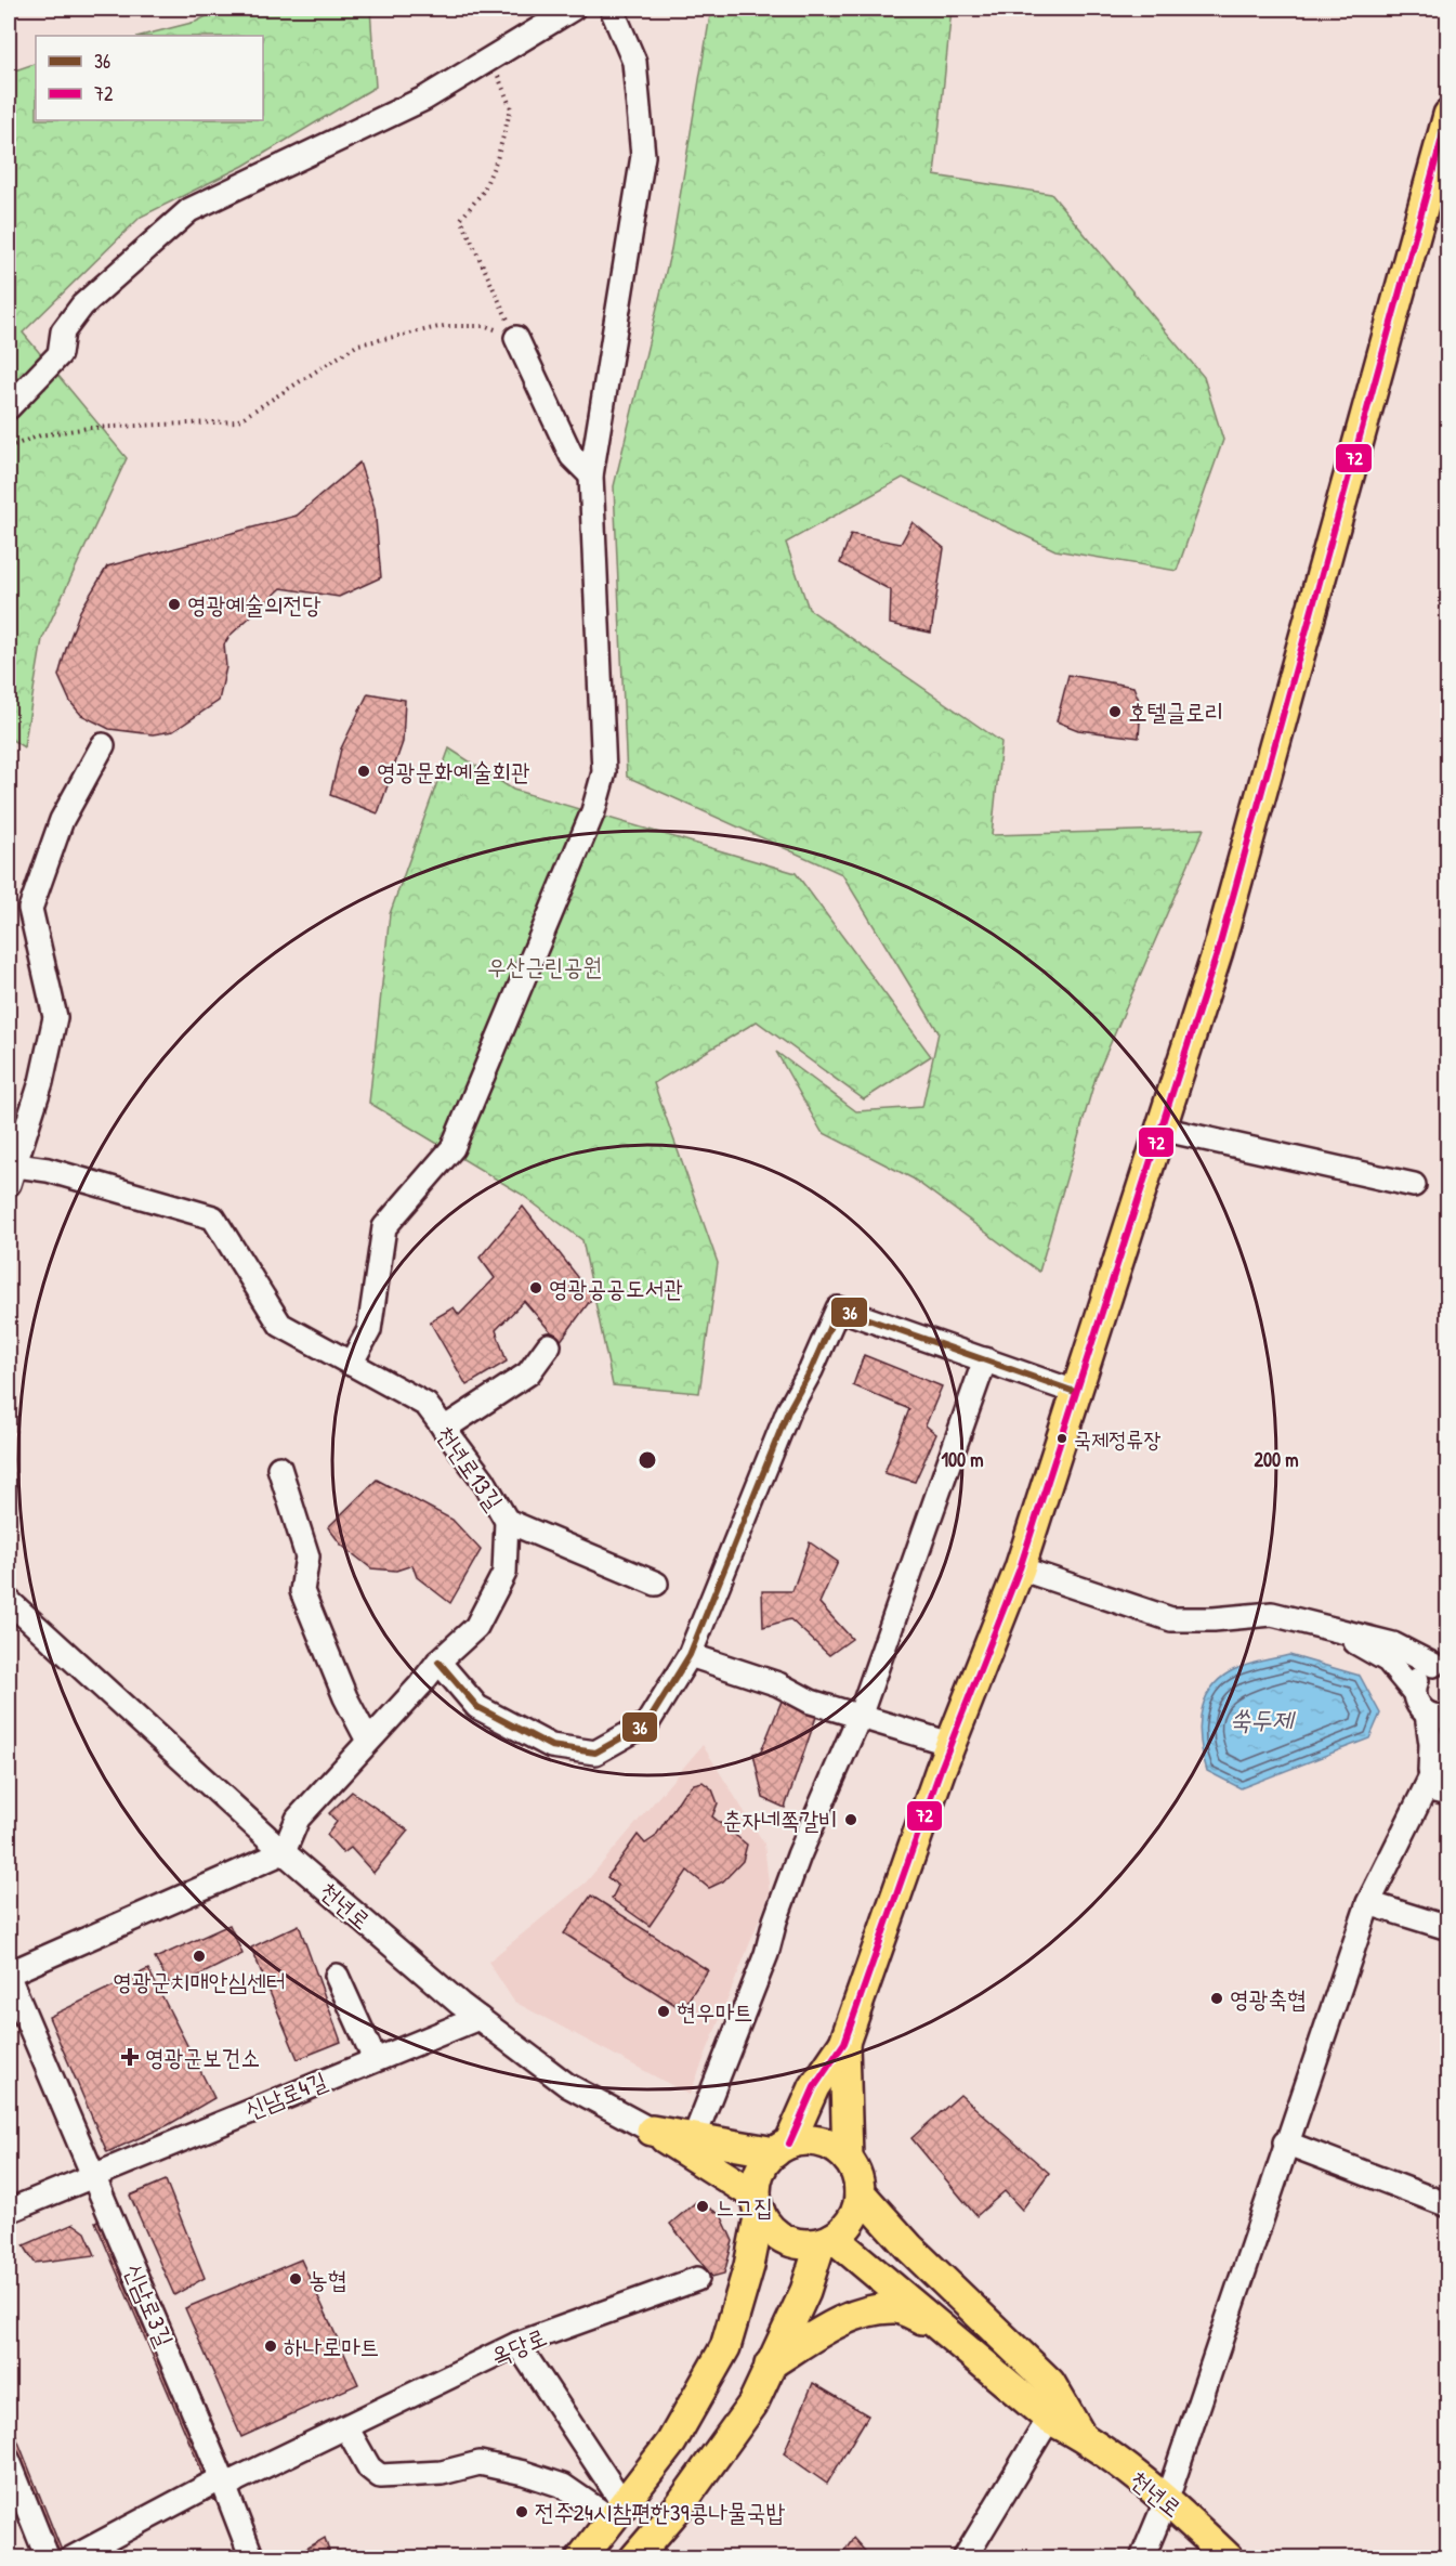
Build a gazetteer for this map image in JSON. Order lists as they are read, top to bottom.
{
  "streets": {
    "main road": ["천년로"],
    "street": [
      "천년로13길",
      "신남로4길",
      "신남로3길",
      "옥당로"
    ]
  },
  "crossings": [
    ["천년로13길", "천년로"],
    ["천년로", "신남로4길"],
    ["신남로4길", "신남로3길"],
    ["신남로3길", "옥당로"]
  ],
  "water": ["쑥두제"],
  "parks": ["우산근린공원"],
  "places": {
    "other": [
      "영광예술의전당",
      "호텔글로리",
      "영광문화예술회관",
      "영광공공도서관",
      "국제정류장",
      "춘자네쪽갈비",
      "영광군치매안심센터",
      "영광축협",
      "현우마트",
      "느그집",
      "농협",
      "하나로마트",
      "전주24시참편한39콩나물국밥"
    ],
    "health": ["영광군보건소"]
  },
  "lines": ["transit line 72", "transit line 36"],
  "legend": ["36", "72"],
  "rings": ["100 m", "200 m"]
}
